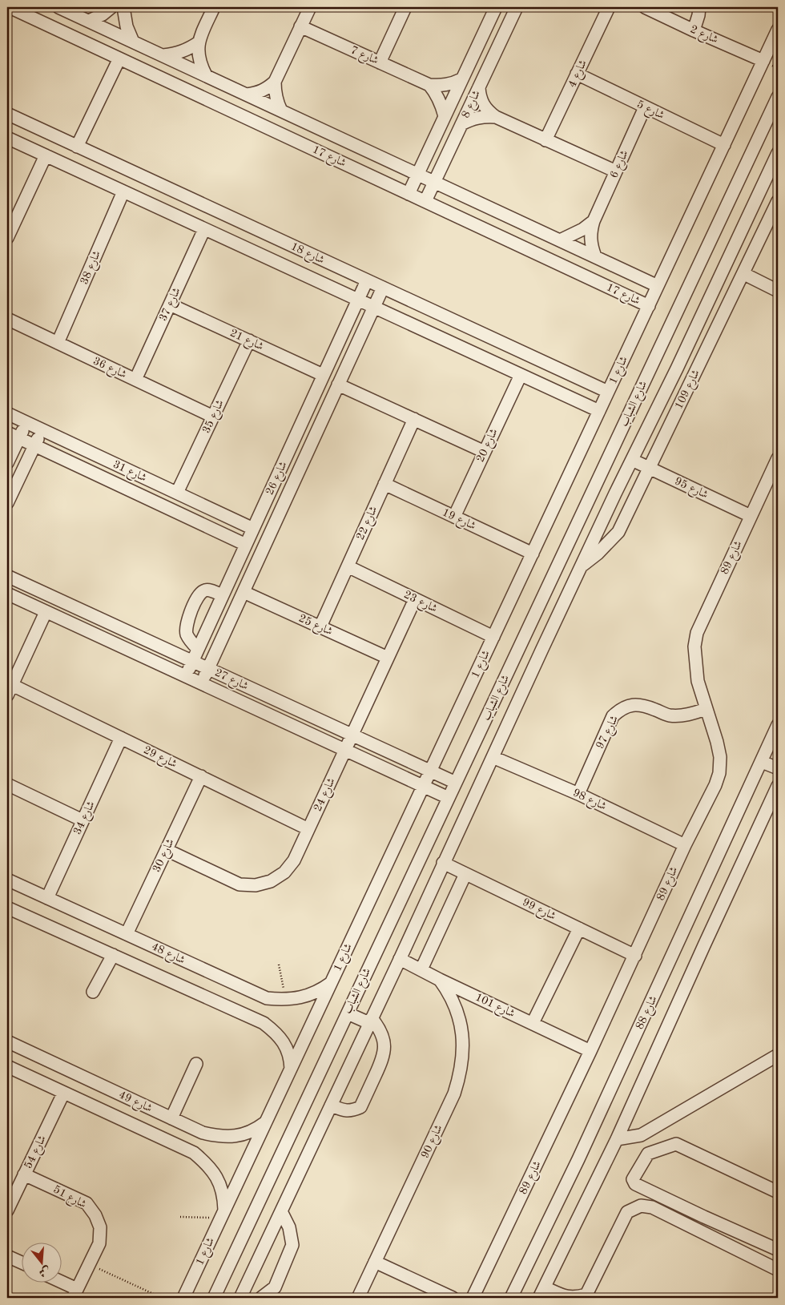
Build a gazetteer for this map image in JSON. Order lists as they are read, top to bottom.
{
  "streets": {
    "street": [
      "شارع 2",
      "شارع 7",
      "شارع 4",
      "شارع 8",
      "شارع 5",
      "شارع 17",
      "شارع 6",
      "شارع 18",
      "شارع 38",
      "شارع 37",
      "شارع 21",
      "شارع 36",
      "شارع 1",
      "شارع 109",
      "شارع الشباب",
      "شارع 35",
      "شارع 20",
      "شارع 31",
      "شارع 26",
      "شارع 95",
      "شارع 19",
      "شارع 22",
      "شارع 89",
      "شارع 23",
      "شارع 25",
      "شارع 27",
      "شارع 97",
      "شارع 29",
      "شارع 24",
      "شارع 98",
      "شارع 34",
      "شارع 30",
      "شارع 99",
      "شارع 48",
      "شارع 101",
      "شارع 88",
      "شارع 49",
      "شارع 90",
      "شارع 54",
      "شارع 51"
    ]
  },
  "crossings": [
    ["شارع 2", "شارع 1"],
    ["شارع 7", "شارع 8"],
    ["شارع 4", "شارع 5"],
    ["شارع 8", "شارع 17"],
    ["شارع 5", "شارع 6"],
    ["شارع 5", "شارع 1"],
    ["شارع 17", "شارع 6"],
    ["شارع 17", "شارع 1"],
    ["شارع 18", "شارع 38"],
    ["شارع 18", "شارع 37"],
    ["شارع 18", "شارع 1"],
    ["شارع 18", "شارع 20"],
    ["شارع 18", "شارع 26"],
    ["شارع 38", "شارع 36"],
    ["شارع 37", "شارع 21"],
    ["شارع 37", "شارع 36"],
    ["شارع 21", "شارع 35"],
    ["شارع 21", "شارع 26"],
    ["شارع 36", "شارع 35"],
    ["شارع 1", "شارع 19"],
    ["شارع 1", "شارع 23"],
    ["شارع 1", "شارع 27"],
    ["شارع 1", "شارع 48"],
    ["شارع 1", "شارع 49"],
    ["شارع 109", "شارع الشباب"],
    ["شارع 109", "شارع 95"],
    ["شارع الشباب", "شارع 95"],
    ["شارع الشباب", "شارع 27"],
    ["شارع الشباب", "شارع 98"],
    ["شارع الشباب", "شارع 99"],
    ["شارع الشباب", "شارع 101"],
    ["شارع 35", "شارع 31"],
    ["شارع 20", "شارع 19"],
    ["شارع 31", "شارع 26"],
    ["شارع 26", "شارع 25"],
    ["شارع 26", "شارع 27"],
    ["شارع 95", "شارع 89"],
    ["شارع 19", "شارع 22"],
    ["شارع 22", "شارع 23"],
    ["شارع 22", "شارع 25"],
    ["شارع 89", "شارع 97"],
    ["شارع 89", "شارع 98"],
    ["شارع 89", "شارع 99"],
    ["شارع 89", "شارع 101"],
    ["شارع 23", "شارع 24"],
    ["شارع 25", "شارع 24"],
    ["شارع 27", "شارع 24"],
    ["شارع 97", "شارع 98"],
    ["شارع 29", "شارع 24"],
    ["شارع 29", "شارع 34"],
    ["شارع 29", "شارع 30"],
    ["شارع 24", "شارع 30"],
    ["شارع 34", "شارع 48"],
    ["شارع 30", "شارع 48"],
    ["شارع 101", "شارع 90"],
    ["شارع 49", "شارع 54"],
    ["شارع 54", "شارع 51"]
  ],
  "north": "bottom"
}
